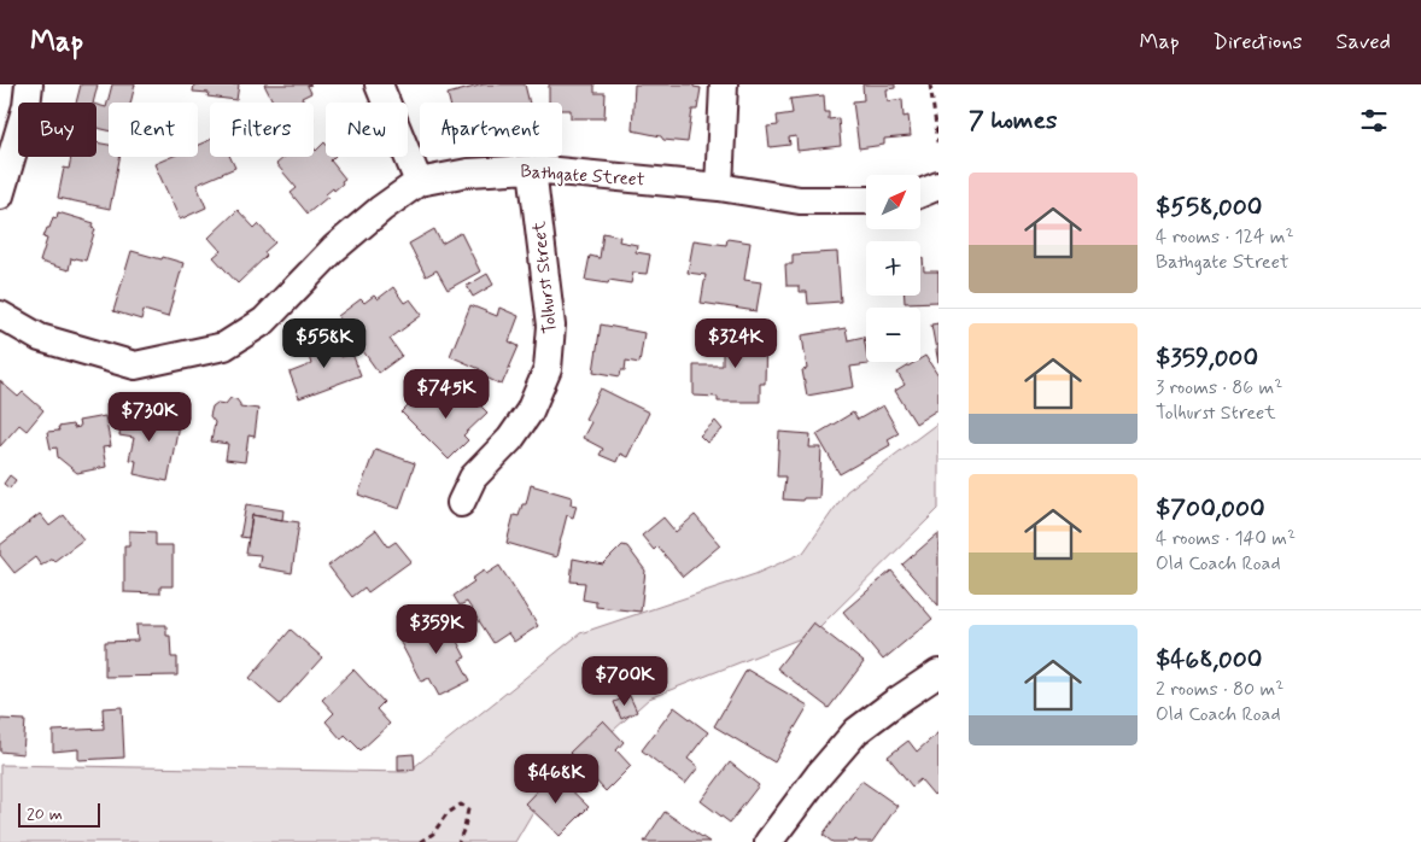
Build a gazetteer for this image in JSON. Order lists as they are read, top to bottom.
{
  "streets": {
    "street": ["Bathgate Street", "Tolhurst Street"]
  },
  "crossings": [
    ["Bathgate Street", "Tolhurst Street"]
  ],
  "scale_bar": "20 m",
  "north": "top right",
  "page": {
    "header": "Map",
    "nav": ["Map", "Directions", "Saved"],
    "heading": "7 homes",
    "chip": [
      "Buy",
      "Rent",
      "Filters",
      "New",
      "Apartment"
    ],
    "list": [
      {
        "name": "$558,000",
        "note": "4 rooms · 124 m² · Bathgate Street"
      },
      {
        "name": "$359,000",
        "note": "3 rooms · 86 m² · Tolhurst Street"
      },
      {
        "name": "$700,000",
        "note": "4 rooms · 140 m² · Old Coach Road"
      },
      {
        "name": "$468,000",
        "note": "2 rooms · 80 m² · Old Coach Road"
      }
    ],
    "map_buttons": ["+", "−"],
    "price": [
      "$558K",
      "$324K",
      "$745K",
      "$730K",
      "$359K",
      "$700K",
      "$468K"
    ],
    "scale": "20 m"
  }
}
